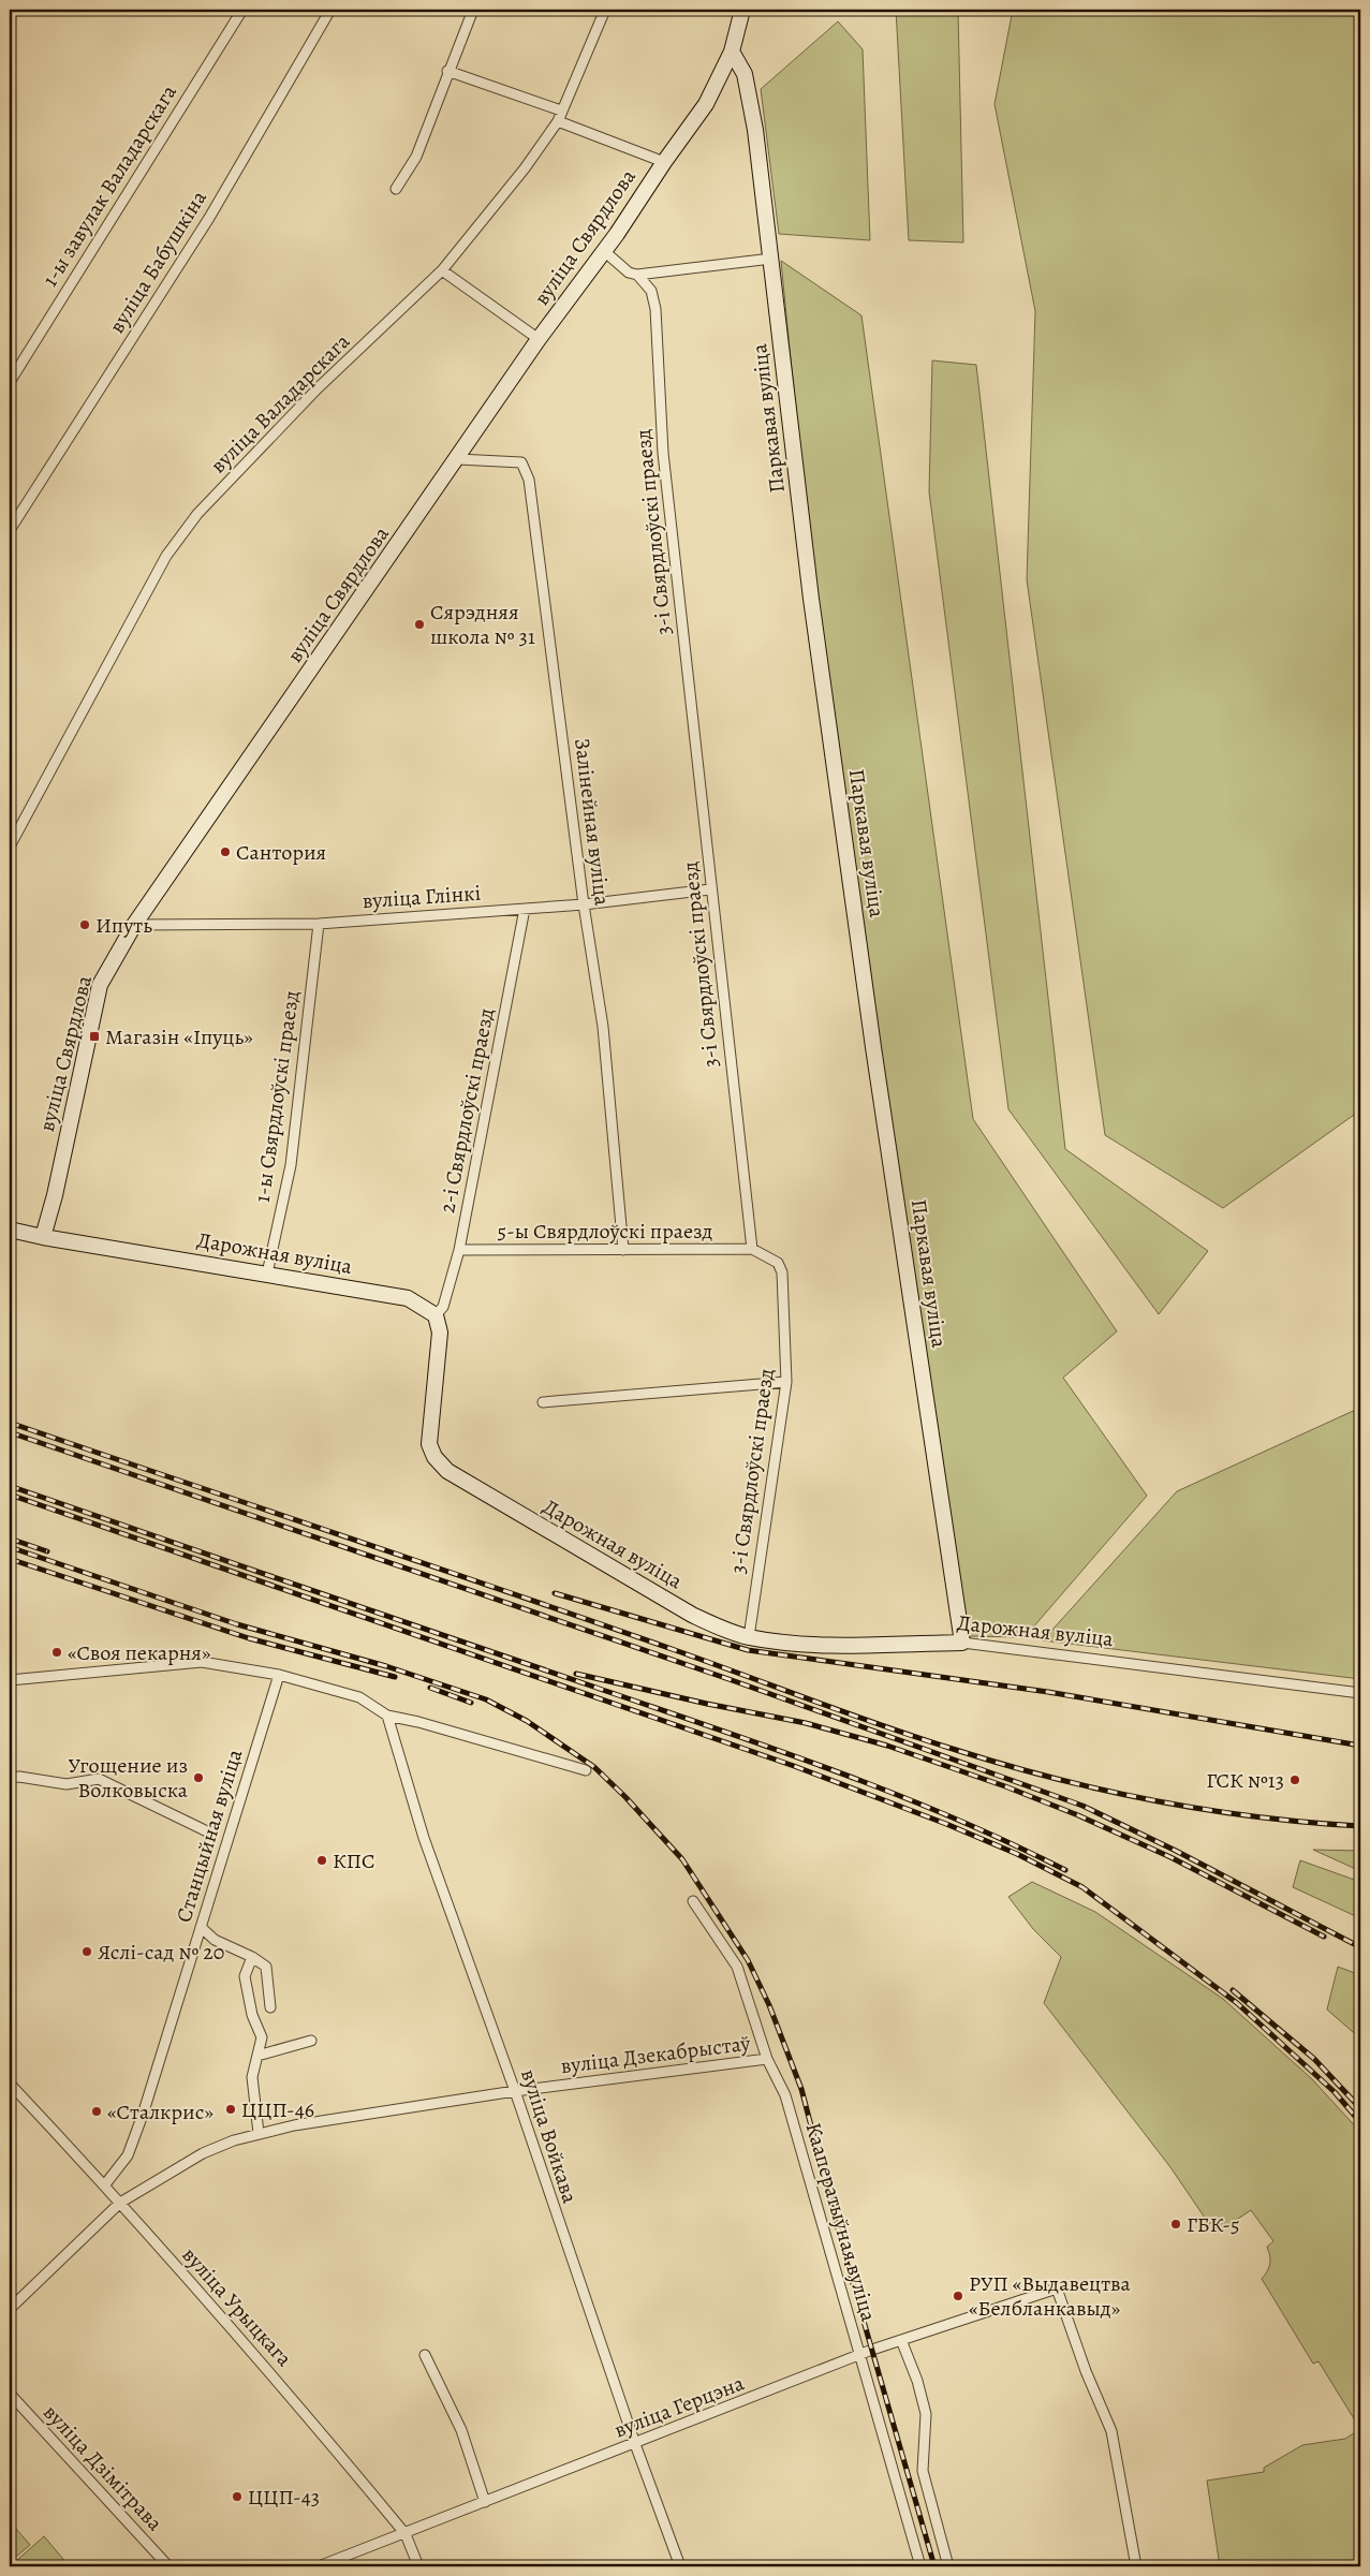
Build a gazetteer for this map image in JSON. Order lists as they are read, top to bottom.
{
  "streets": {
    "street": [
      "1-ы завулак Валадарскага",
      "вуліца Свярдлова",
      "вуліца Бабушкіна",
      "вуліца Валадарскага",
      "Паркавая вуліца",
      "3-і Свярдлоўскі праезд",
      "Залінейная вуліца",
      "вуліца Глінкі",
      "1-ы Свярдлоўскі праезд",
      "2-і Свярдлоўскі праезд",
      "5-ы Свярдлоўскі праезд",
      "Дарожная вуліца",
      "Станцыйная вуліца",
      "вуліца Дзекабрыстаў",
      "вуліца Войкава",
      "Кааператыўная вуліца",
      "вуліца Урыцкага",
      "вуліца Герцэна",
      "вуліца Дзімітрава"
    ]
  },
  "crossings": [
    ["вуліца Свярдлова", "Паркавая вуліца"],
    ["вуліца Свярдлова", "Залінейная вуліца"],
    ["вуліца Свярдлова", "вуліца Глінкі"],
    ["вуліца Свярдлова", "Дарожная вуліца"],
    ["Паркавая вуліца", "Дарожная вуліца"],
    ["3-і Свярдлоўскі праезд", "вуліца Глінкі"],
    ["3-і Свярдлоўскі праезд", "5-ы Свярдлоўскі праезд"],
    ["3-і Свярдлоўскі праезд", "Дарожная вуліца"],
    ["Залінейная вуліца", "вуліца Глінкі"],
    ["Залінейная вуліца", "5-ы Свярдлоўскі праезд"],
    ["вуліца Глінкі", "1-ы Свярдлоўскі праезд"],
    ["вуліца Глінкі", "2-і Свярдлоўскі праезд"],
    ["1-ы Свярдлоўскі праезд", "Дарожная вуліца"],
    ["2-і Свярдлоўскі праезд", "5-ы Свярдлоўскі праезд"],
    ["2-і Свярдлоўскі праезд", "Дарожная вуліца"],
    ["Станцыйная вуліца", "вуліца Урыцкага"],
    ["вуліца Дзекабрыстаў", "вуліца Войкава"],
    ["вуліца Дзекабрыстаў", "Кааператыўная вуліца"],
    ["вуліца Дзекабрыстаў", "вуліца Урыцкага"],
    ["вуліца Войкава", "вуліца Герцэна"],
    ["Кааператыўная вуліца", "вуліца Герцэна"],
    ["вуліца Урыцкага", "вуліца Герцэна"]
  ],
  "places": {
    "other": [
      "Сярэдняя школа № 31",
      "Сантория",
      "Ипуть",
      "«Своя пекарня»",
      "Угощение из Волковыска",
      "ГСК №13",
      "КПС",
      "Яслі-сад № 20",
      "ЦЦП-46",
      "«Сталкрис»",
      "ГБК-5",
      "РУП «Выдавецтва «Белбланкавыд»",
      "ЦЦП-43"
    ],
    "transit": ["Магазін «Іпуць»"]
  }
}
